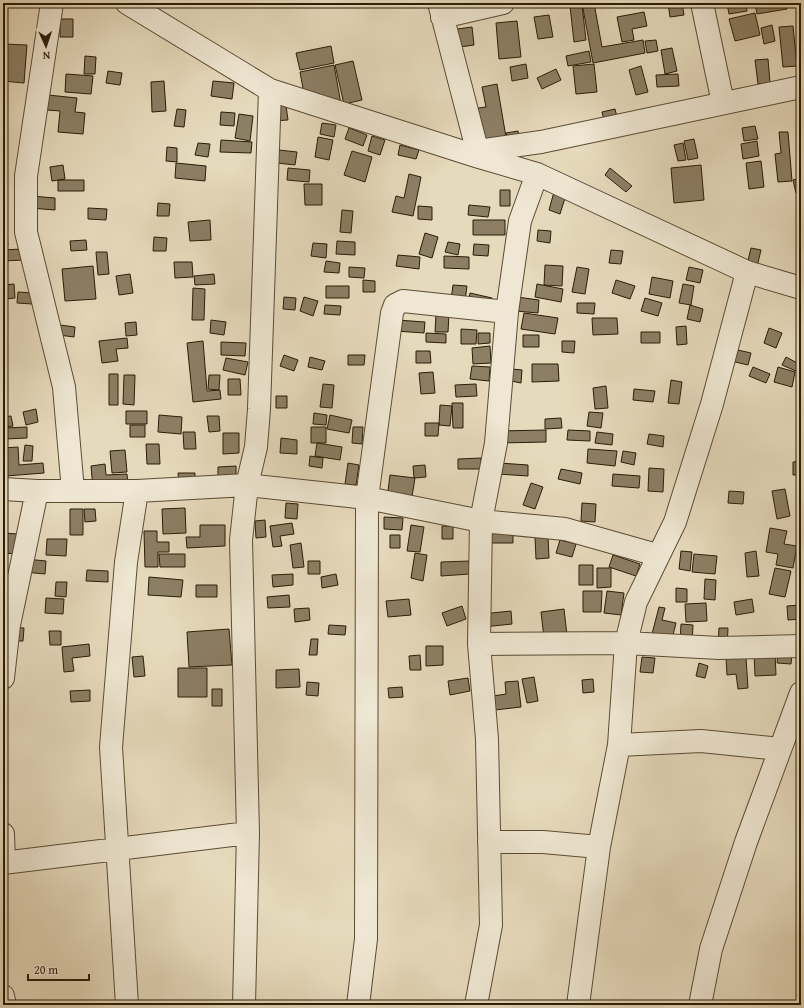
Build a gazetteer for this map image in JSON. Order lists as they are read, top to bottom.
{
  "scale_bar": "20 m",
  "north": "bottom"
}
